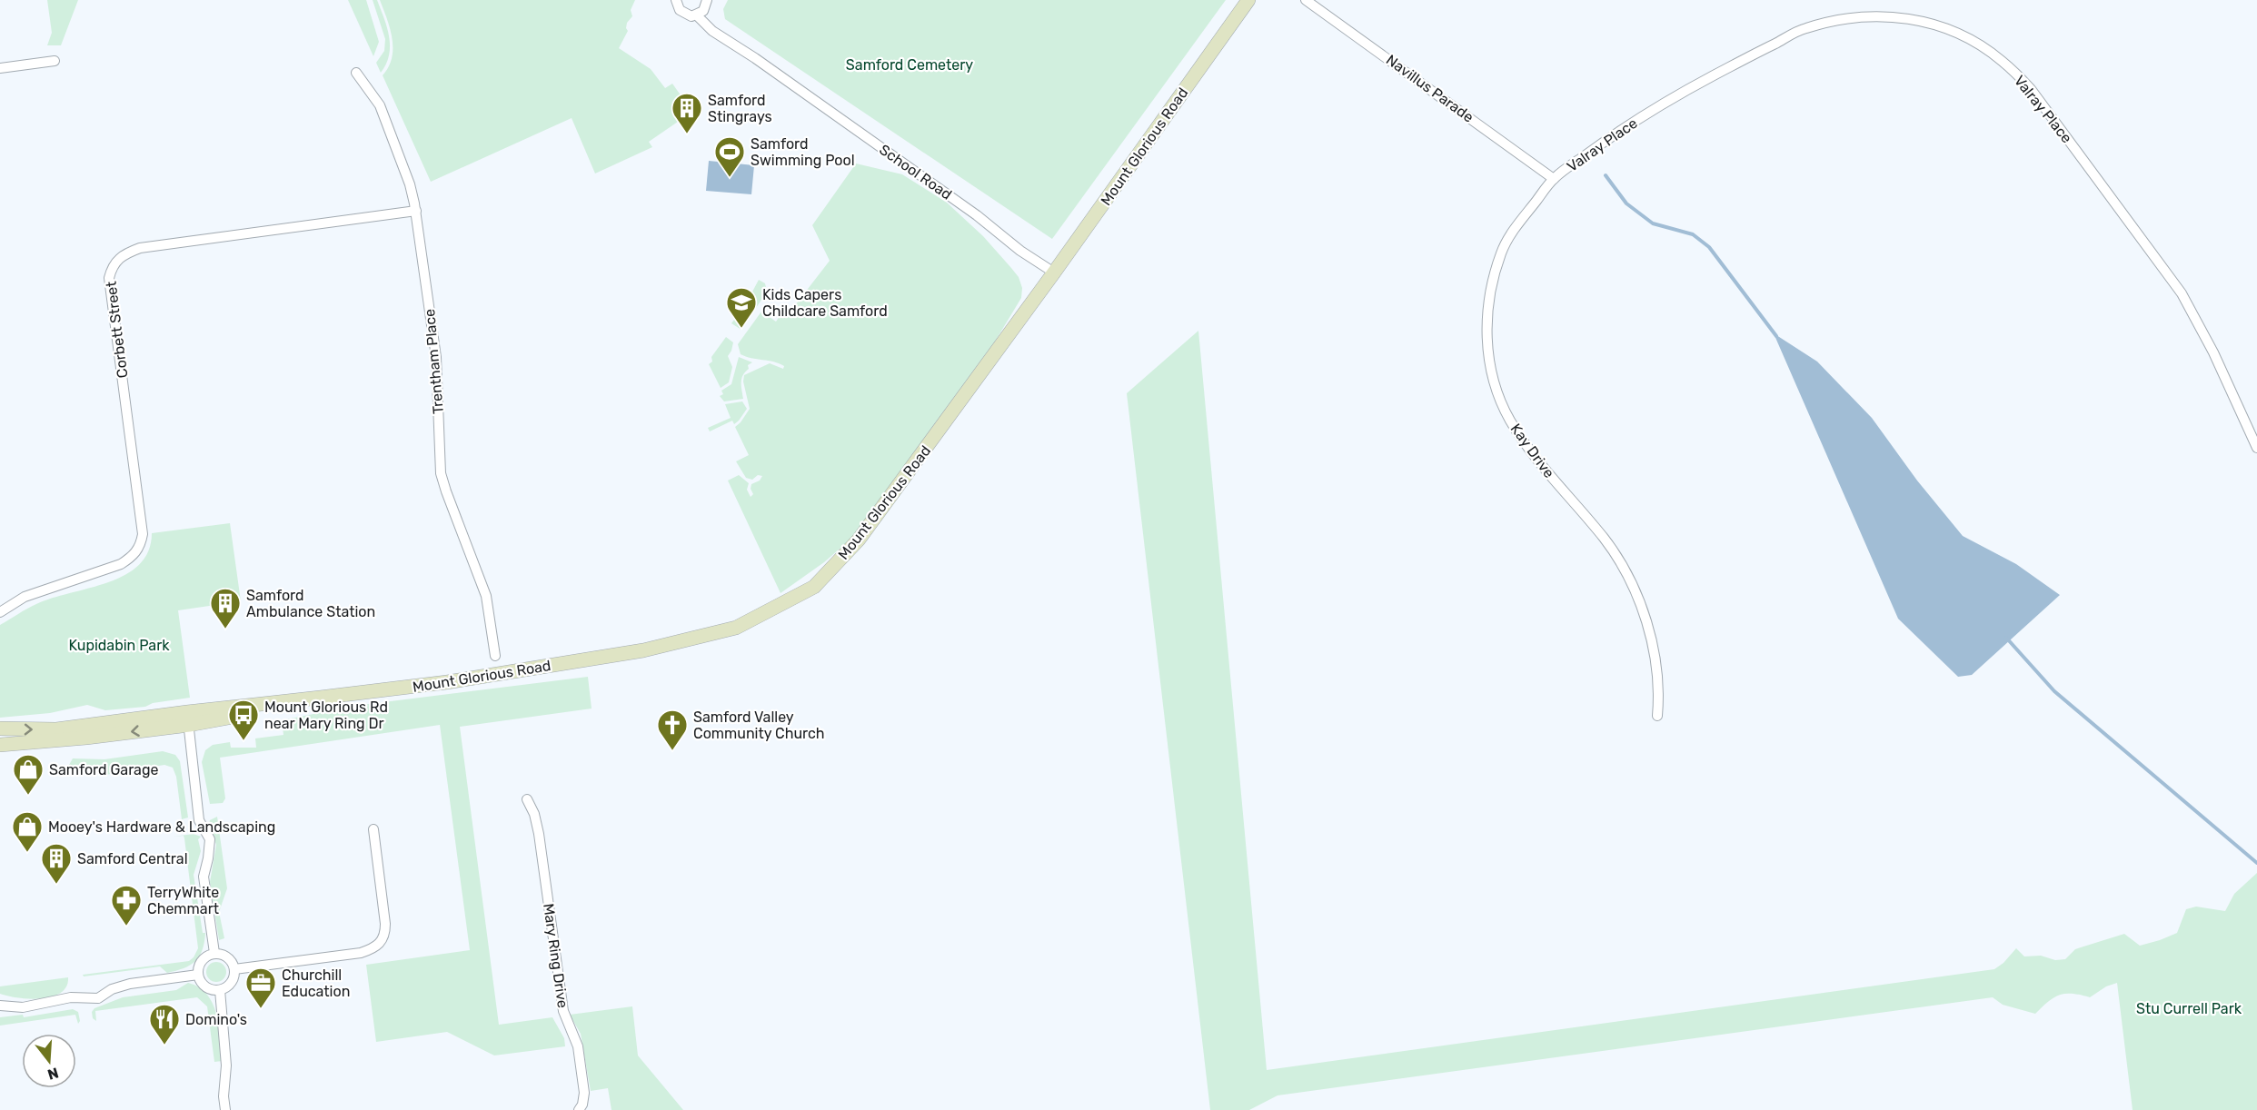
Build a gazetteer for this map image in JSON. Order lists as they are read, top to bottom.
{
  "streets": {
    "main road": ["Mount Glorious Road"],
    "street": [
      "Navillus Parade",
      "Valray Place",
      "School Road",
      "Corbett Street",
      "Trentham Place",
      "Kay Drive",
      "Mary Ring Drive"
    ]
  },
  "crossings": [
    ["Navillus Parade", "Valray Place"],
    ["Navillus Parade", "Kay Drive"],
    ["Valray Place", "Kay Drive"],
    ["Mount Glorious Road", "School Road"],
    ["Corbett Street", "Trentham Place"]
  ],
  "parks": ["Samford Cemetery", "Kupidabin Park", "Stu Currell Park"],
  "places": {
    "building": ["Samford Stingrays", "Samford Ambulance Station", "Samford Central"],
    "sports": ["Samford Swimming Pool"],
    "school or university": ["Kids Capers Childcare Samford"],
    "bus stop": ["Mount Glorious Rd near Mary Ring Dr"],
    "church": ["Samford Valley Community Church"],
    "shop": ["Samford Garage", "Mooey's Hardware & Landscaping"],
    "pharmacy": ["TerryWhite Chemmart"],
    "office": ["Churchill Education"],
    "restaurant": ["Domino's"]
  },
  "north": "bottom"
}
